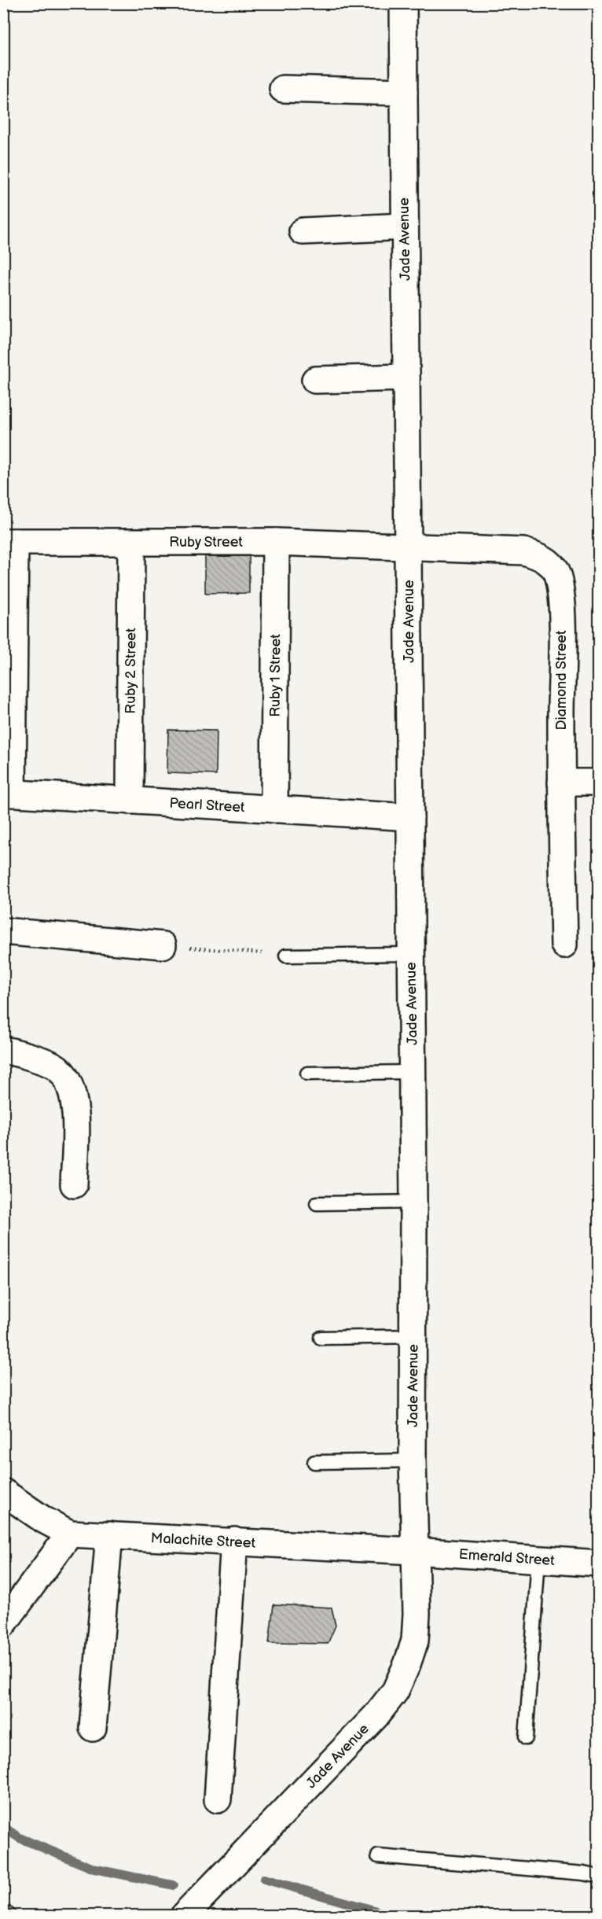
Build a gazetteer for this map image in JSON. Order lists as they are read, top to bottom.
{
  "streets": {
    "street": [
      "Jade Avenue",
      "Ruby Street",
      "Ruby 2 Street",
      "Ruby 1 Street",
      "Diamond Street",
      "Pearl Street",
      "Malachite Street",
      "Emerald Street"
    ]
  },
  "crossings": [
    ["Jade Avenue", "Ruby Street"],
    ["Jade Avenue", "Diamond Street"],
    ["Jade Avenue", "Pearl Street"],
    ["Jade Avenue", "Malachite Street"],
    ["Jade Avenue", "Emerald Street"],
    ["Ruby Street", "Ruby 2 Street"],
    ["Ruby Street", "Ruby 1 Street"],
    ["Ruby Street", "Diamond Street"],
    ["Ruby 2 Street", "Pearl Street"],
    ["Ruby 1 Street", "Pearl Street"],
    ["Malachite Street", "Emerald Street"]
  ]
}
